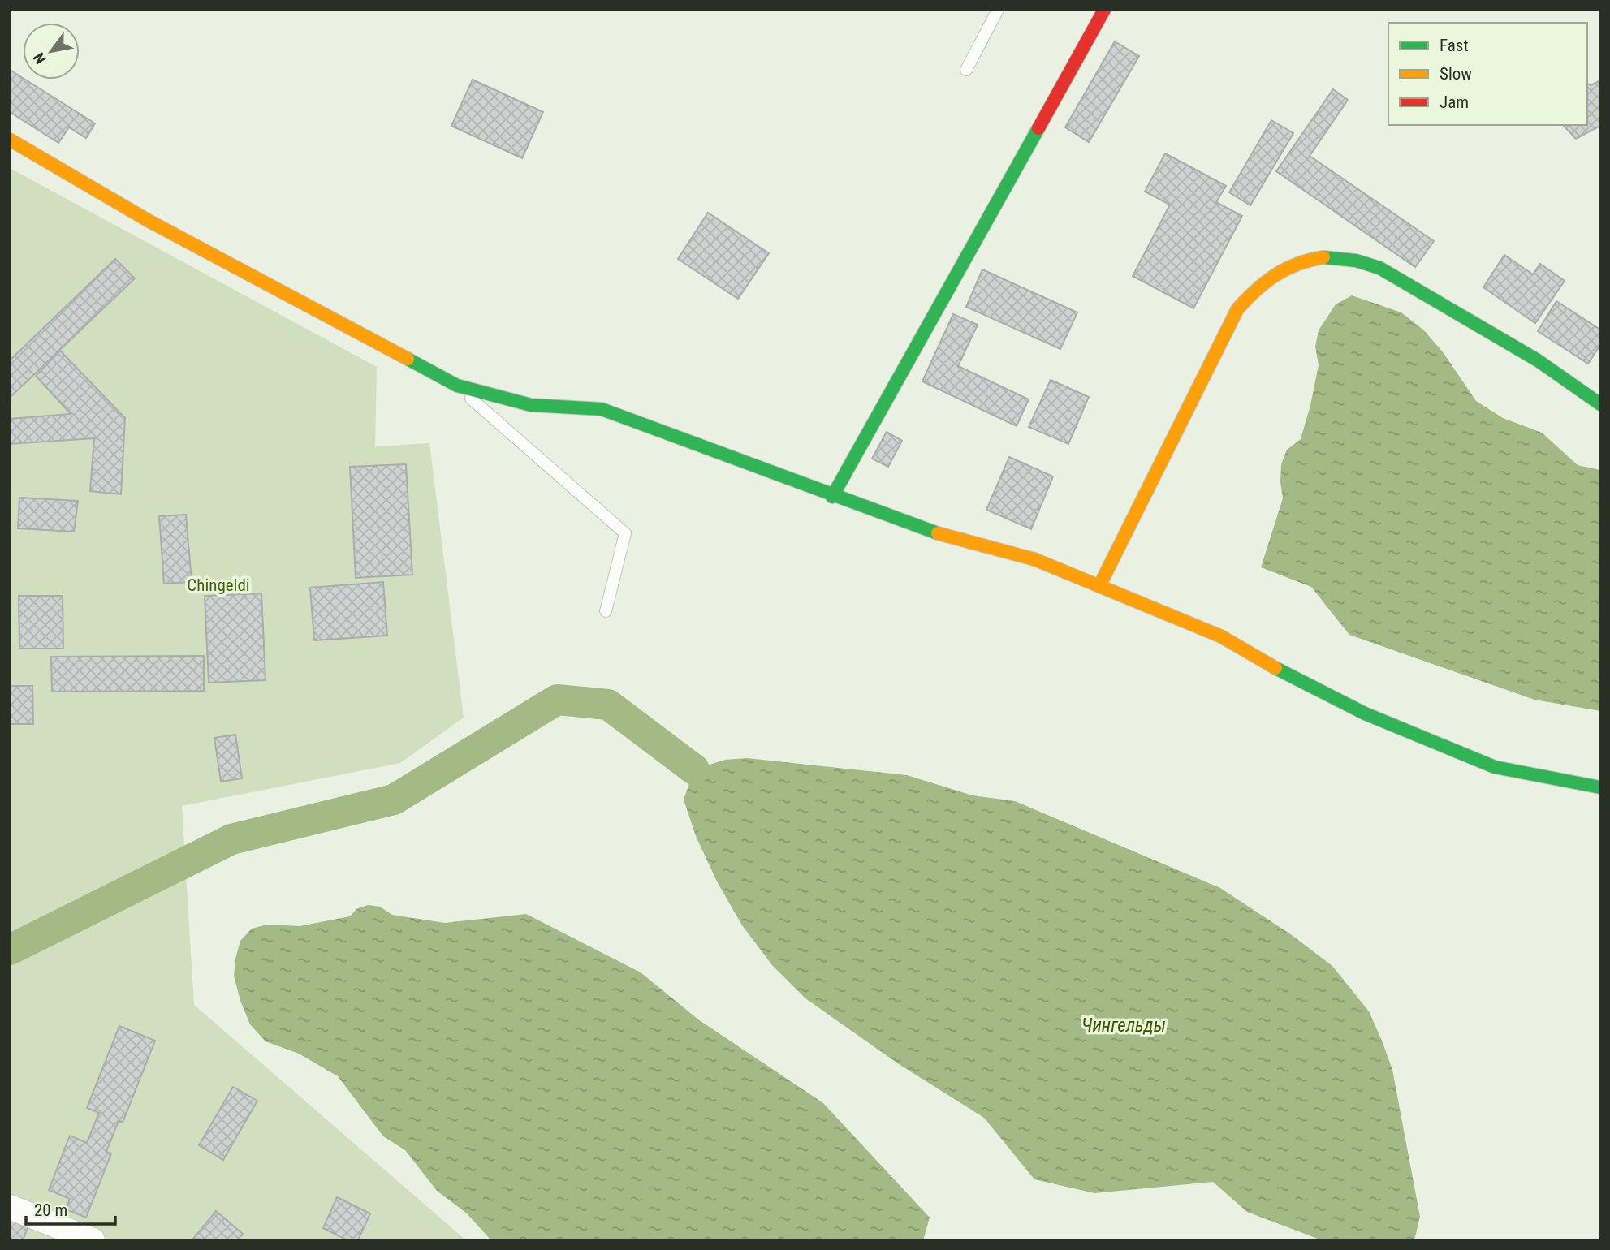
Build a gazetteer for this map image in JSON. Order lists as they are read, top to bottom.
{
  "water": ["Чингельды"],
  "parks": ["Chingeldi"],
  "legend": ["Fast", "Slow", "Jam"],
  "scale_bar": "20 m",
  "north": "bottom left"
}
